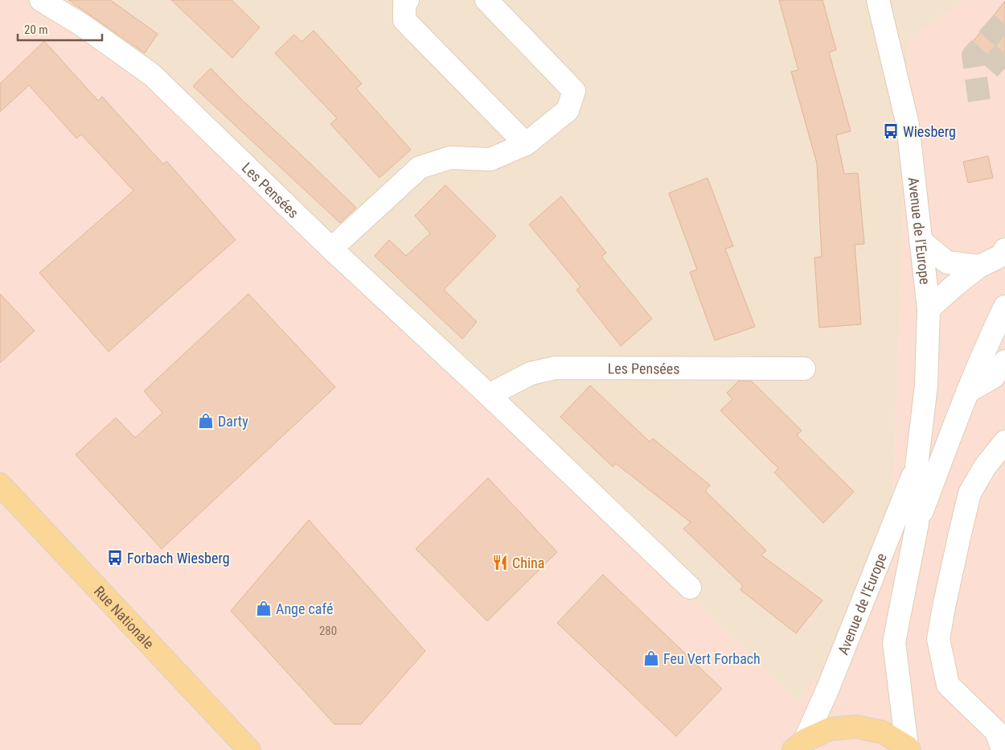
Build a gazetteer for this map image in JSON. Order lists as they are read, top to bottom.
{
  "streets": {
    "main road": ["Rue Nationale"],
    "street": ["Les Pensées", "Avenue de l'Europe"]
  },
  "places": {
    "bus stop": ["Wiesberg", "Forbach Wiesberg"],
    "shop": ["Darty", "Ange café", "Feu Vert Forbach"],
    "restaurant": ["China"]
  },
  "house_numbers": ["280"],
  "scale_bar": "20 m"
}
